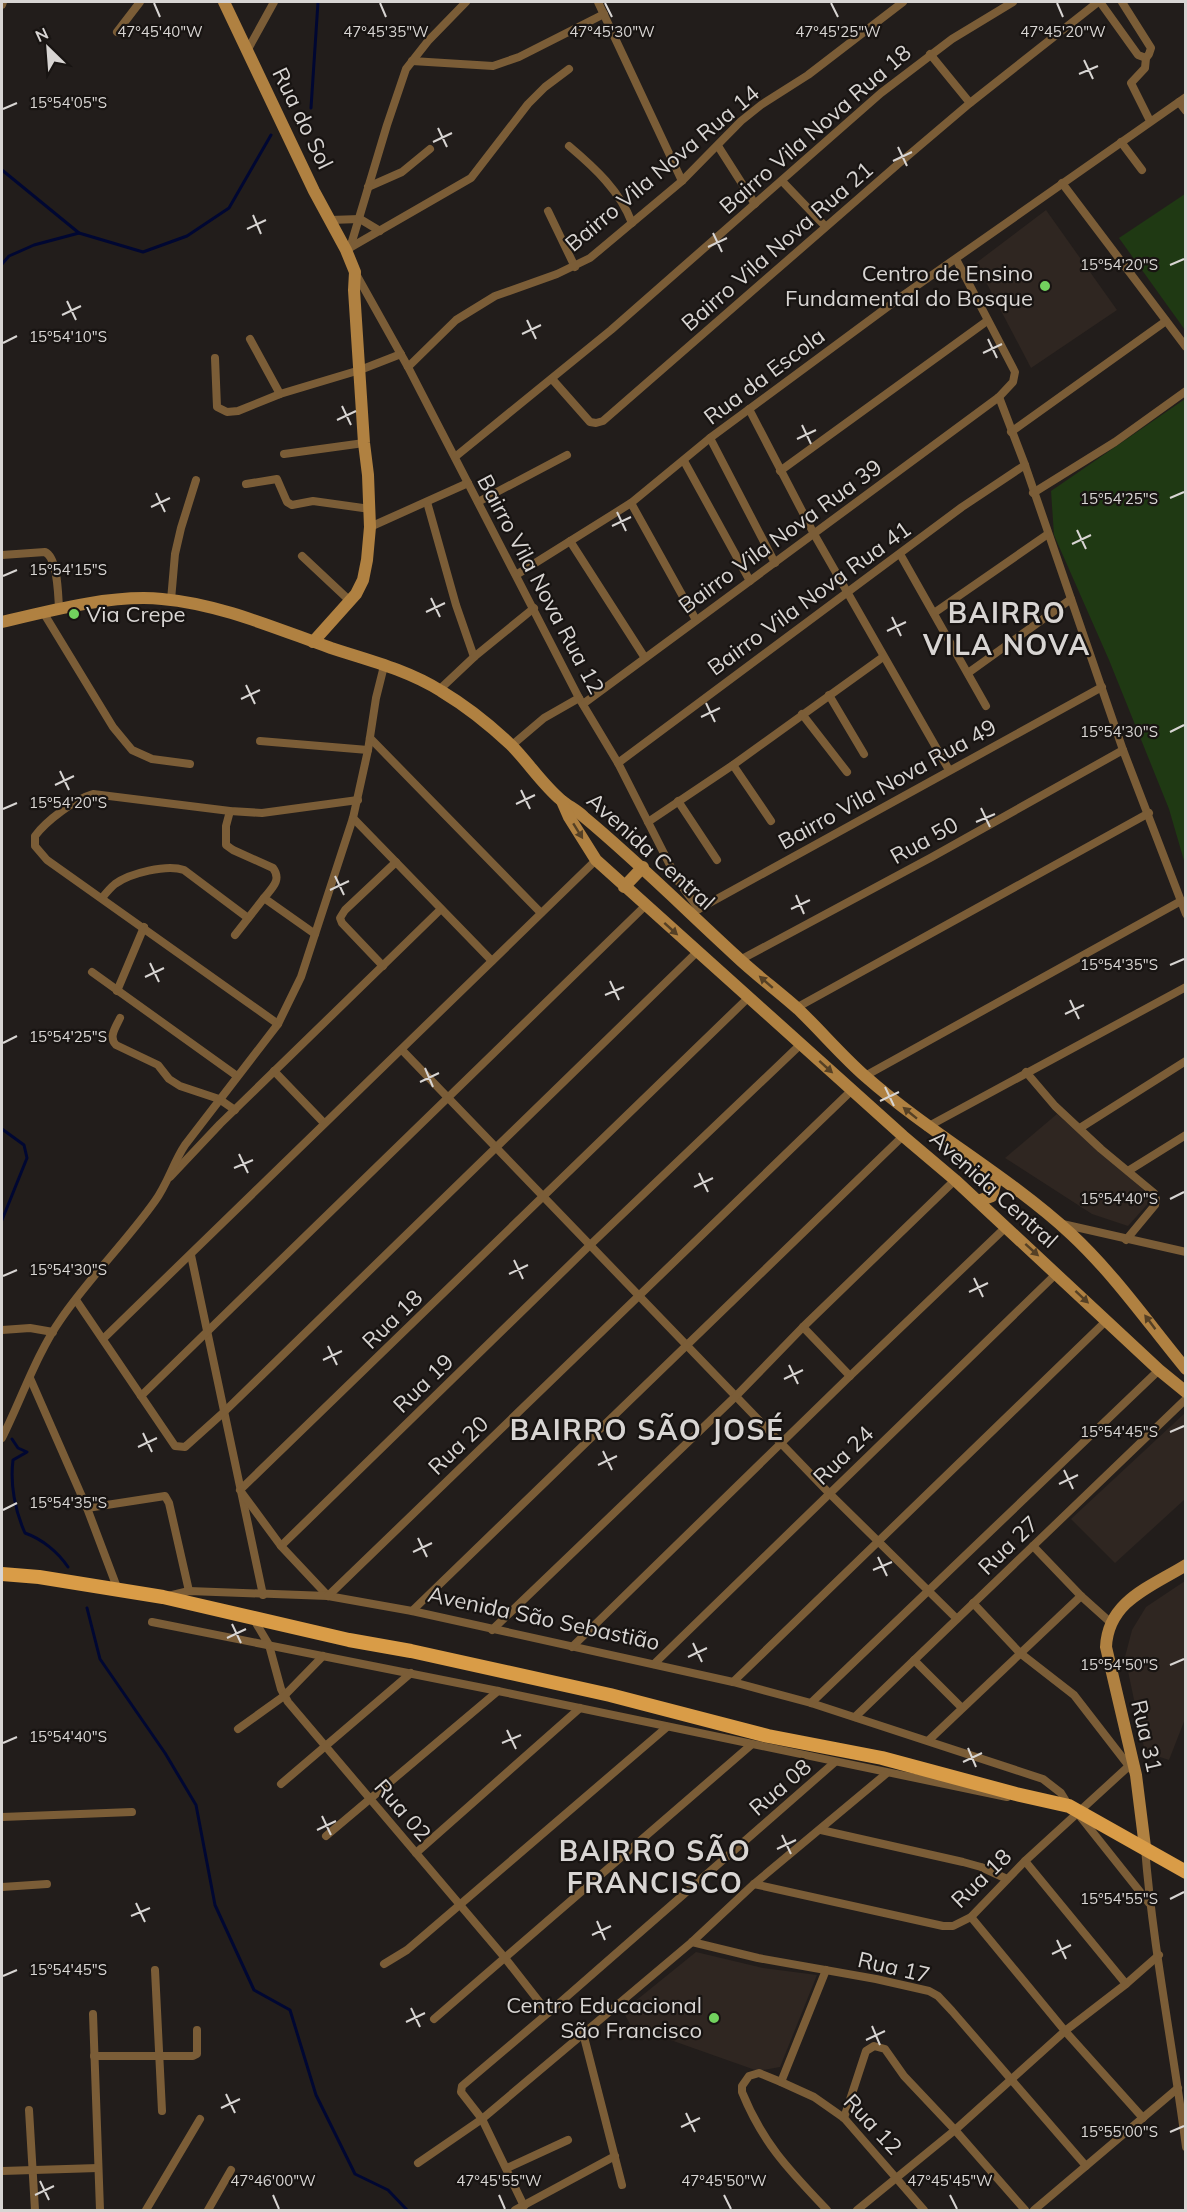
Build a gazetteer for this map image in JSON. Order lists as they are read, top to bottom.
{
  "streets": {
    "main road": ["Avenida São Sebastião"],
    "street": [
      "Rua do Sol",
      "Bairro Vila Nova Rua 18",
      "Bairro Vila Nova Rua 14",
      "Bairro Vila Nova Rua 21",
      "Rua da Escola",
      "Bairro Vila Nova Rua 39",
      "Bairro Vila Nova Rua 12",
      "Bairro Vila Nova Rua 41",
      "Bairro Vila Nova Rua 49",
      "Rua 50",
      "Avenida Central",
      "Rua 18",
      "Rua 19",
      "Rua 20",
      "Rua 24",
      "Rua 27",
      "Rua 31",
      "Rua 08",
      "Rua 02",
      "Rua 17",
      "Rua 12"
    ]
  },
  "crossings": [
    ["Bairro Vila Nova Rua 18", "Bairro Vila Nova Rua 21"],
    ["Bairro Vila Nova Rua 18", "Bairro Vila Nova Rua 12"],
    ["Bairro Vila Nova Rua 14", "Bairro Vila Nova Rua 12"],
    ["Rua da Escola", "Bairro Vila Nova Rua 12"],
    ["Bairro Vila Nova Rua 39", "Bairro Vila Nova Rua 12"],
    ["Bairro Vila Nova Rua 12", "Bairro Vila Nova Rua 41"],
    ["Bairro Vila Nova Rua 12", "Bairro Vila Nova Rua 49"],
    ["Bairro Vila Nova Rua 12", "Avenida Central"],
    ["Bairro Vila Nova Rua 49", "Avenida Central"],
    ["Rua 50", "Avenida Central"],
    ["Avenida Central", "Rua 18"],
    ["Avenida Central", "Rua 19"],
    ["Avenida Central", "Rua 20"],
    ["Avenida Central", "Rua 24"],
    ["Rua 18", "Avenida São Sebastião"],
    ["Rua 18", "Rua 31"],
    ["Rua 20", "Avenida São Sebastião"],
    ["Rua 24", "Avenida São Sebastião"],
    ["Rua 27", "Avenida São Sebastião"],
    ["Avenida São Sebastião", "Rua 31"],
    ["Avenida São Sebastião", "Rua 02"],
    ["Rua 08", "Rua 02"]
  ],
  "districts": ["BAIRRO VILA NOVA", "BAIRRO SÃO JOSÉ", "BAIRRO SÃO FRANCISCO"],
  "places": ["Centro de Ensino Fundamental do Bosque", "Via Crepe", "Centro Educacional São Francisco"],
  "north": "top left",
  "coordinates": [
    "47°45'40\"W",
    "47°45'35\"W",
    "47°45'25\"W",
    "47°45'20\"W",
    "47°45'30\"W",
    "15°54'05\"S",
    "15°54'20\"S",
    "15°54'10\"S",
    "15°54'25\"S",
    "15°54'15\"S",
    "15°54'30\"S",
    "15°54'35\"S",
    "15°54'40\"S",
    "15°54'45\"S",
    "15°54'50\"S",
    "15°54'55\"S",
    "15°55'00\"S",
    "47°46'00\"W",
    "47°45'55\"W",
    "47°45'50\"W",
    "47°45'45\"W"
  ]
}
